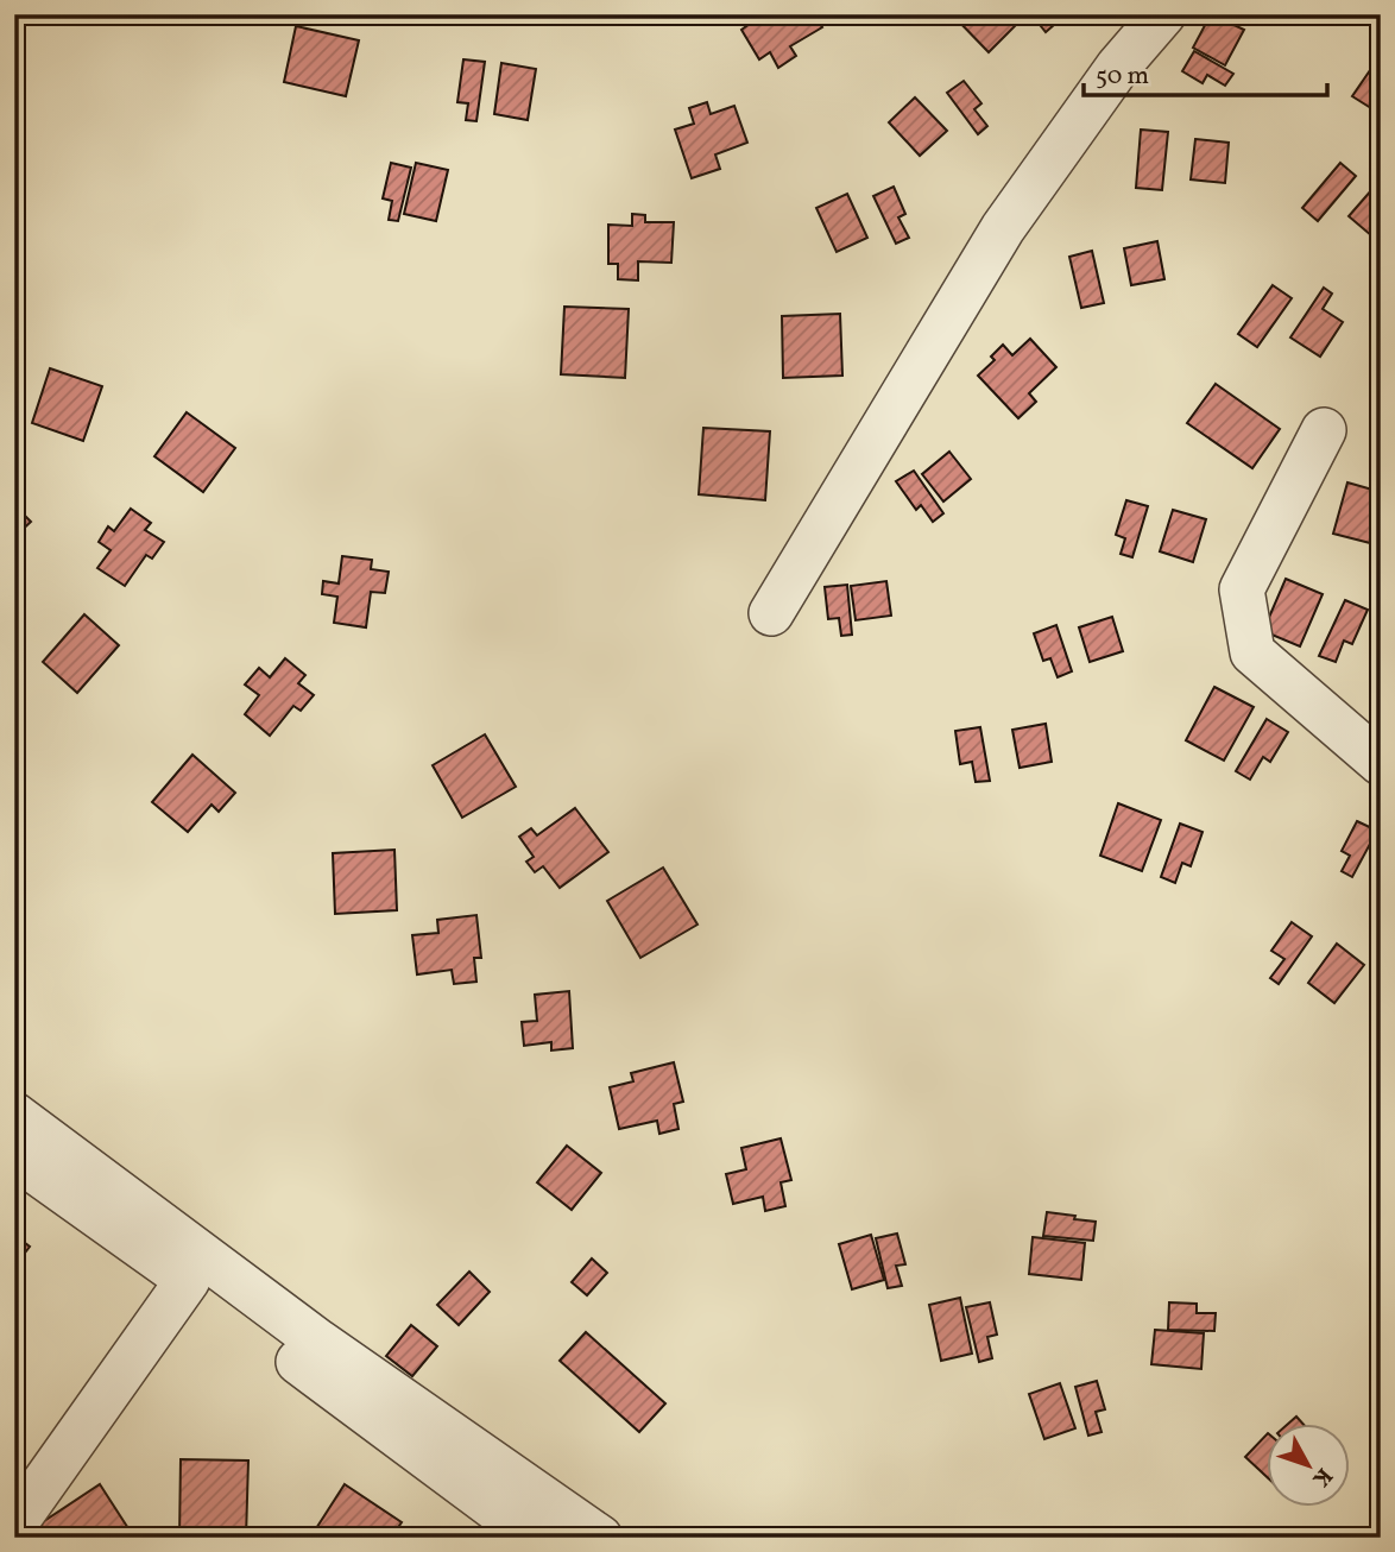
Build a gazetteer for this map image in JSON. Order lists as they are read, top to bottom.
{
  "scale_bar": "50 m",
  "north": "bottom right"
}
